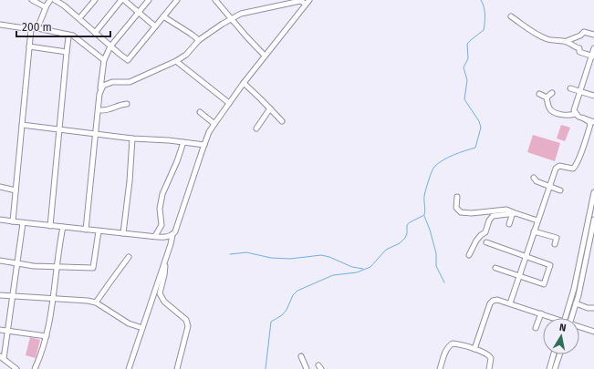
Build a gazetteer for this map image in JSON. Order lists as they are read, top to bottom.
{
  "scale_bar": "200 m",
  "north": "top"
}
